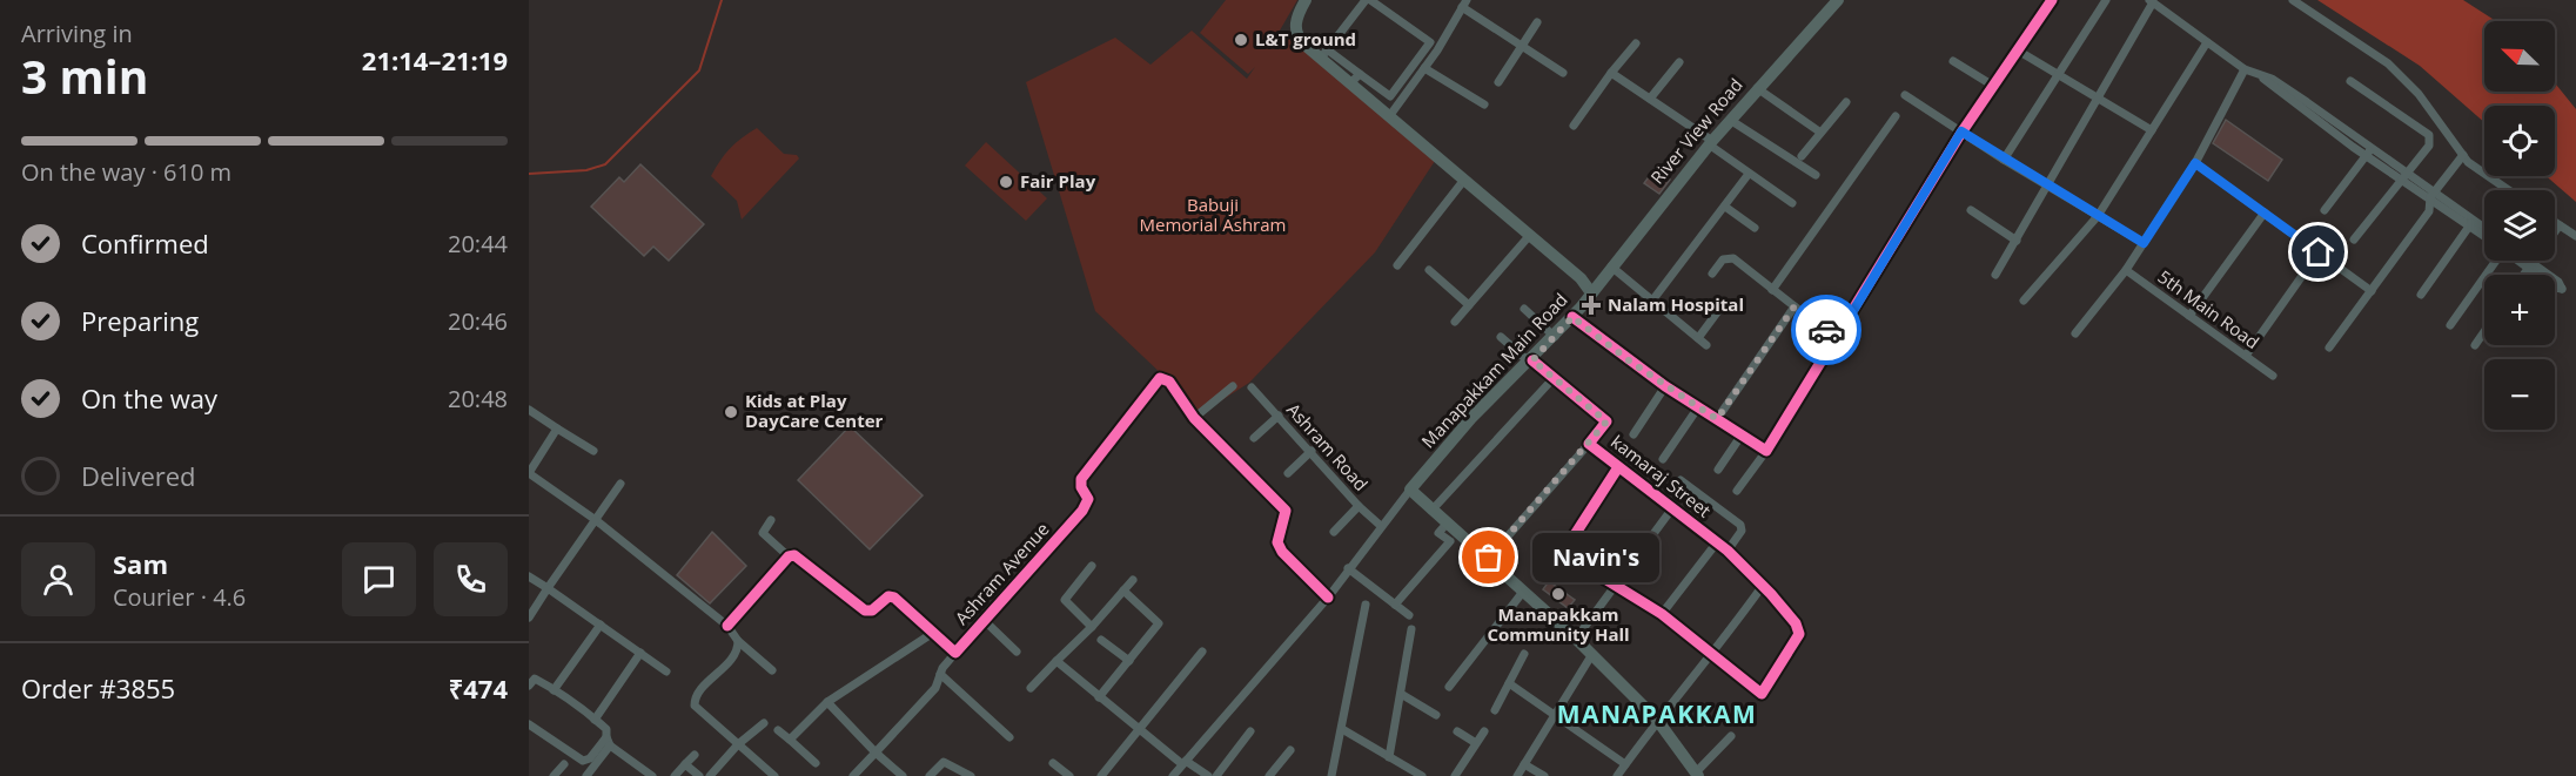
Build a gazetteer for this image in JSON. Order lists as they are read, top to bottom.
{
  "streets": {
    "main road": ["River View Road", "Manapakkam Main Road"],
    "street": [
      "5th Main Road",
      "Ashram Road",
      "kamaraj Street",
      "Ashram Avenue"
    ]
  },
  "crossings": [
    ["River View Road", "Manapakkam Main Road"],
    ["Manapakkam Main Road", "kamaraj Street"]
  ],
  "districts": ["MANAPAKKAM"],
  "parks": ["Babuji Memorial Ashram"],
  "places": {
    "other": [
      "L&T ground",
      "Fair Play",
      "Kids at Play DayCare Center",
      "Navin's",
      "Manapakkam Community Hall"
    ],
    "health": ["Nalam Hospital"]
  },
  "north": "top left",
  "page": {
    "heading": ["3 min", "Arriving in", "21:14–21:19"],
    "panel": [
      "Sam",
      "Courier · 4.6",
      "Order #3855",
      "₹474"
    ],
    "map_buttons": ["+", "−"],
    "bar": "On the way · 610 m",
    "list": [
      ["Confirmed", "20:44"],
      ["Preparing", "20:46"],
      ["On the way", "20:48"],
      "Delivered"
    ],
    "bubble": "Navin's"
  }
}
